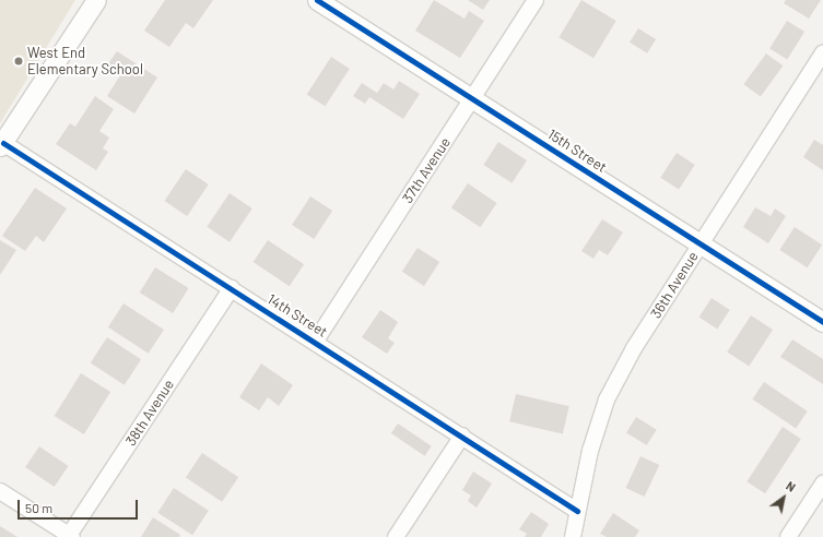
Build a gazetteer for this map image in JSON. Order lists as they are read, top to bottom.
{
  "streets": {
    "street": [
      "15th Street",
      "37th Avenue",
      "36th Avenue",
      "14th Street",
      "38th Avenue"
    ]
  },
  "crossings": [
    ["15th Street", "37th Avenue"],
    ["15th Street", "36th Avenue"],
    ["37th Avenue", "14th Street"],
    ["36th Avenue", "14th Street"],
    ["14th Street", "38th Avenue"]
  ],
  "places": ["West End Elementary School"],
  "scale_bar": "50 m",
  "north": "top right"
}
